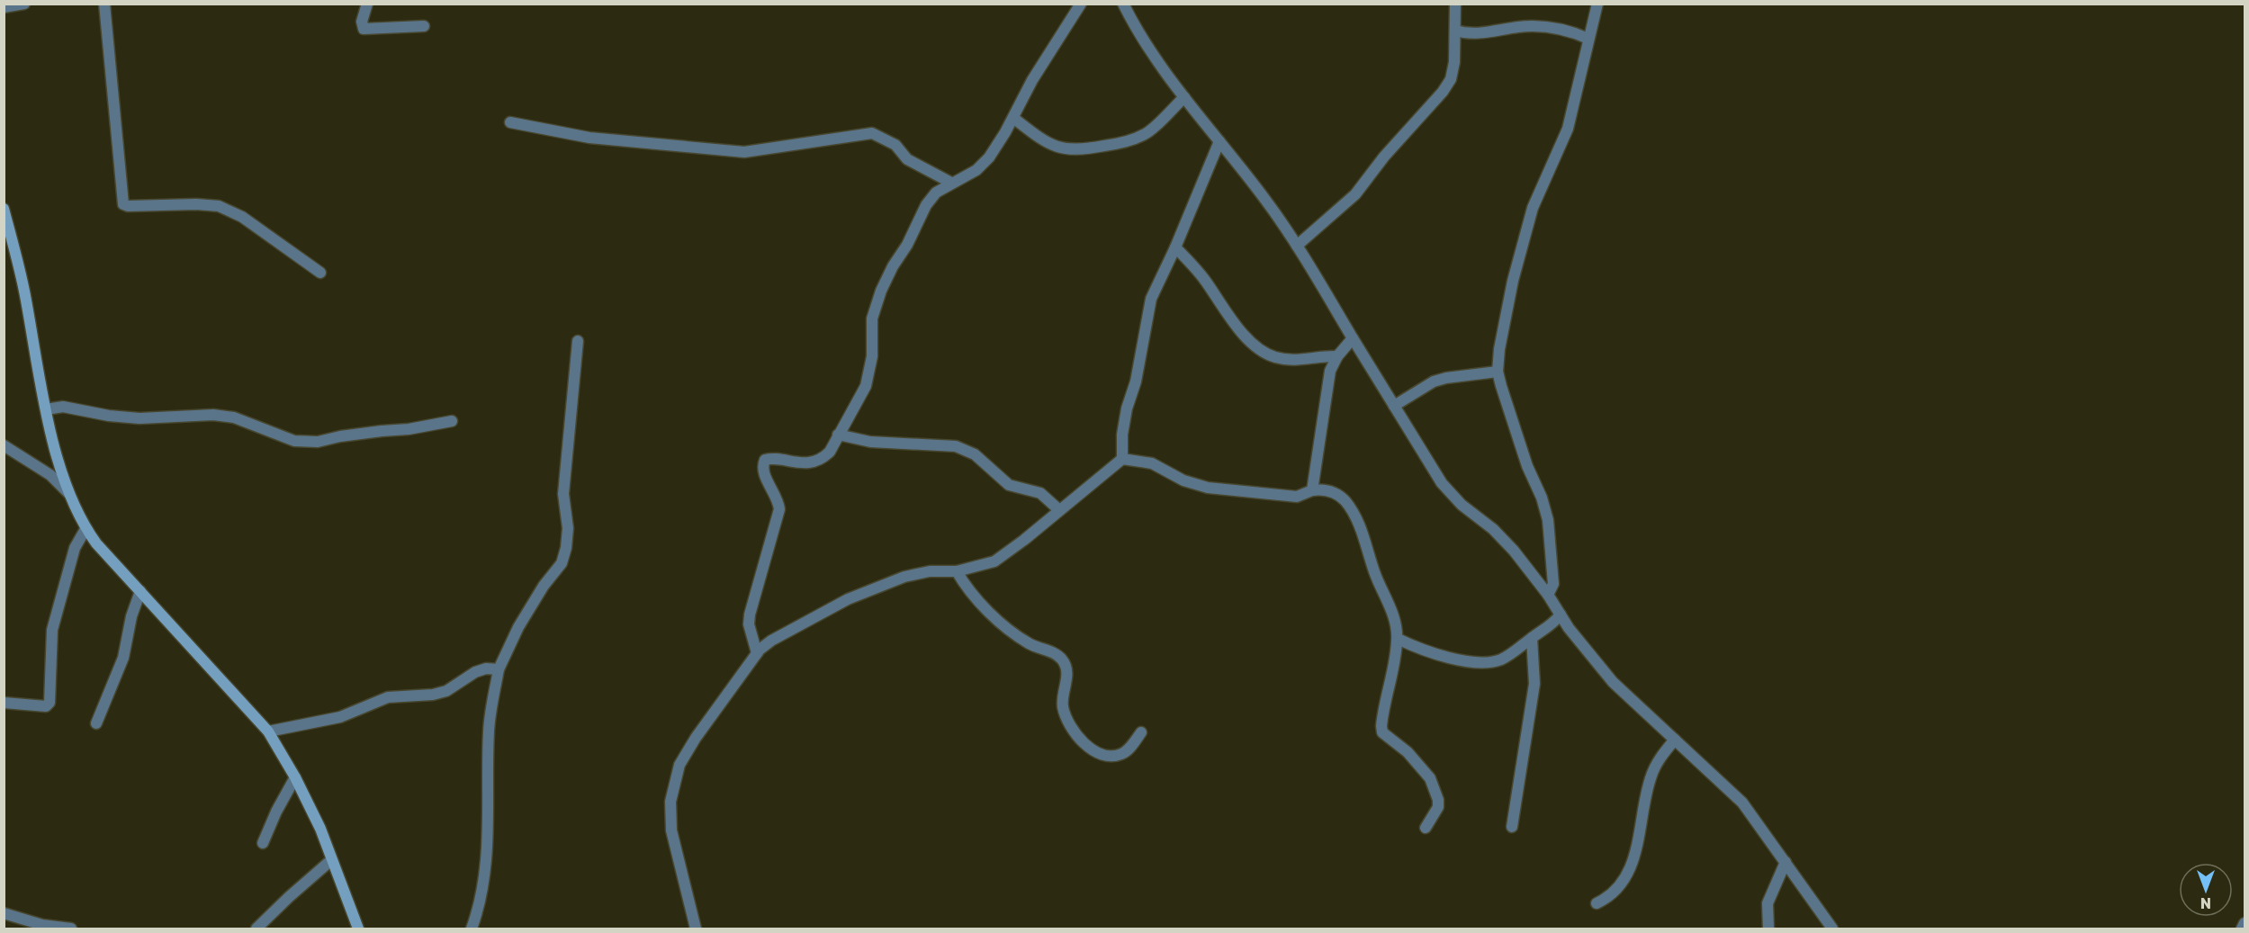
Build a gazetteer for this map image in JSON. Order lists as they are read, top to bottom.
{
  "north": "bottom"
}
